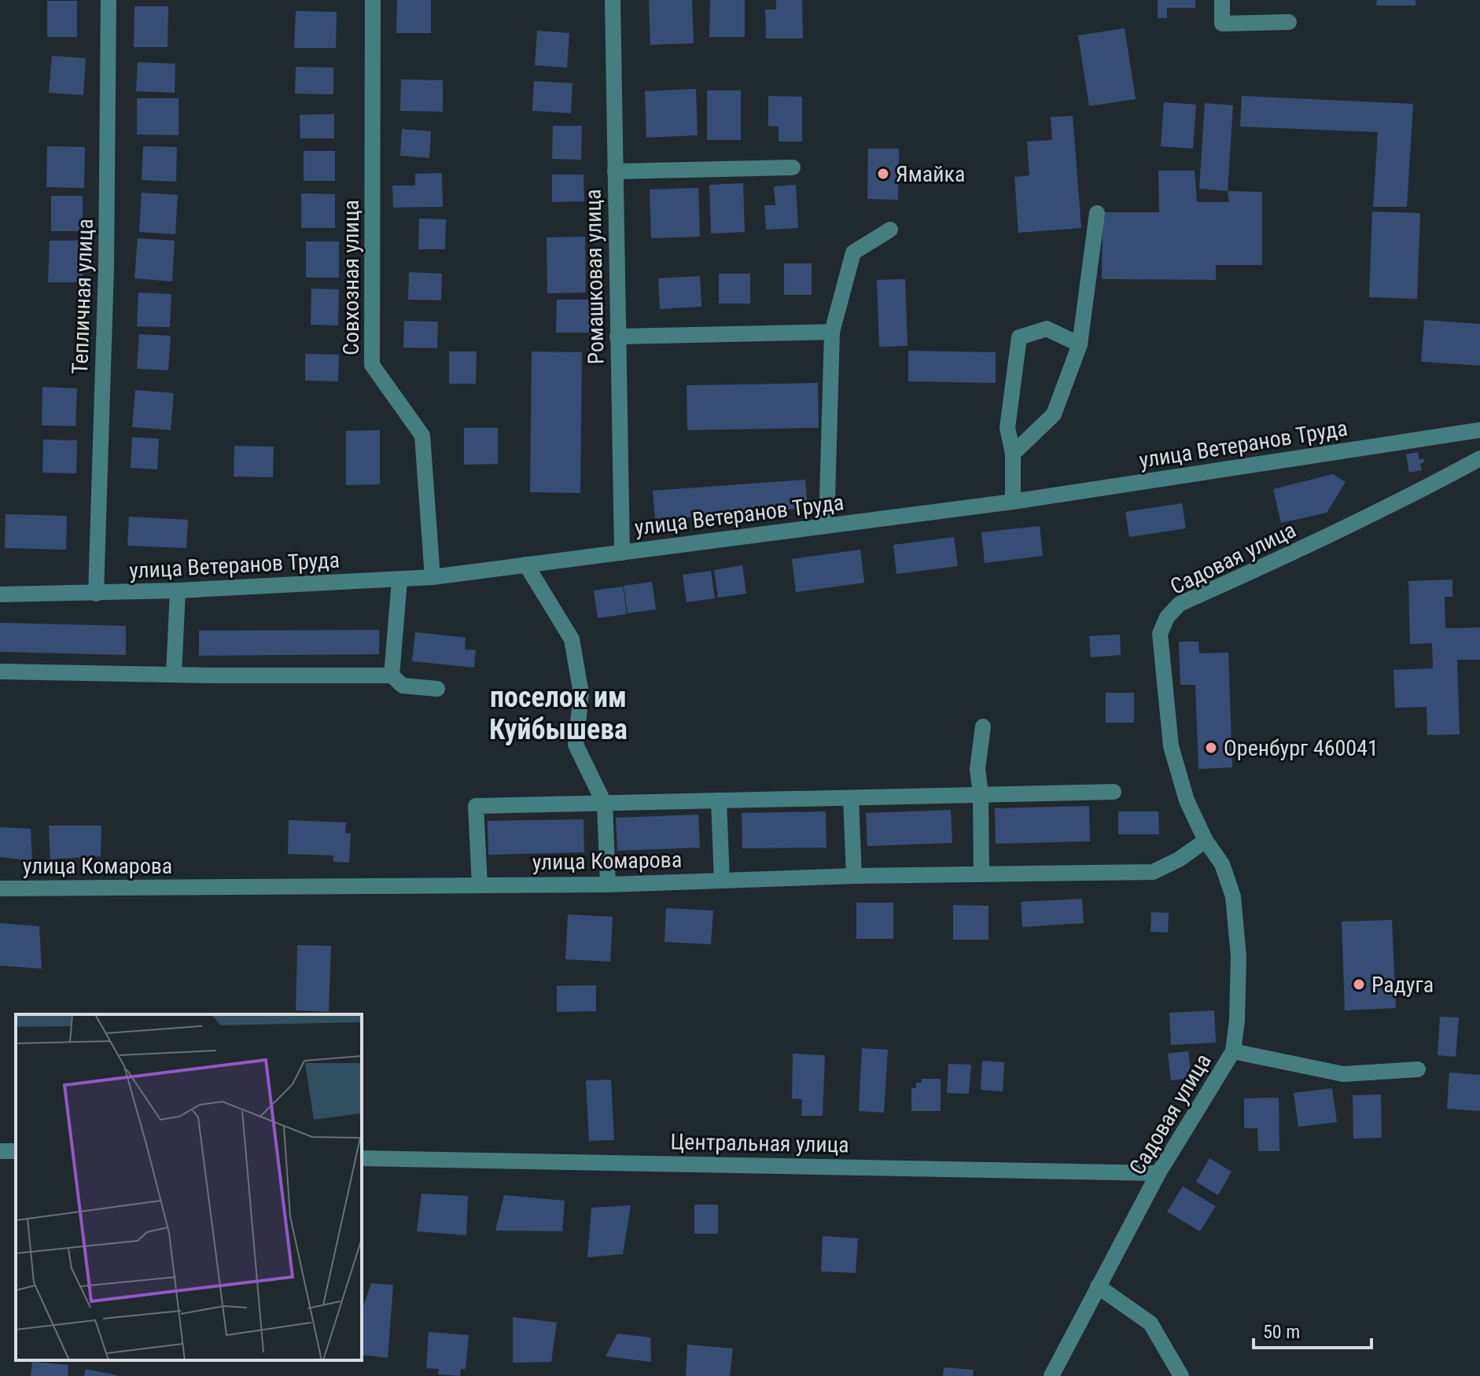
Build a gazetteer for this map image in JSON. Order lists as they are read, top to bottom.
{
  "streets": {
    "street": [
      "Ромашковая улица",
      "Совхозная улица",
      "Тепличная улица",
      "улица Ветеранов Труда",
      "Садовая улица",
      "улица Комарова",
      "Центральная улица"
    ]
  },
  "crossings": [
    ["Ромашковая улица", "улица Ветеранов Труда"],
    ["Совхозная улица", "улица Ветеранов Труда"],
    ["Тепличная улица", "улица Ветеранов Труда"],
    ["Садовая улица", "улица Комарова"],
    ["Садовая улица", "Центральная улица"]
  ],
  "districts": ["поселок им Куйбышева"],
  "places": ["Ямайка", "Оренбург 460041", "Радуга"],
  "scale_bar": "50 m"
}
